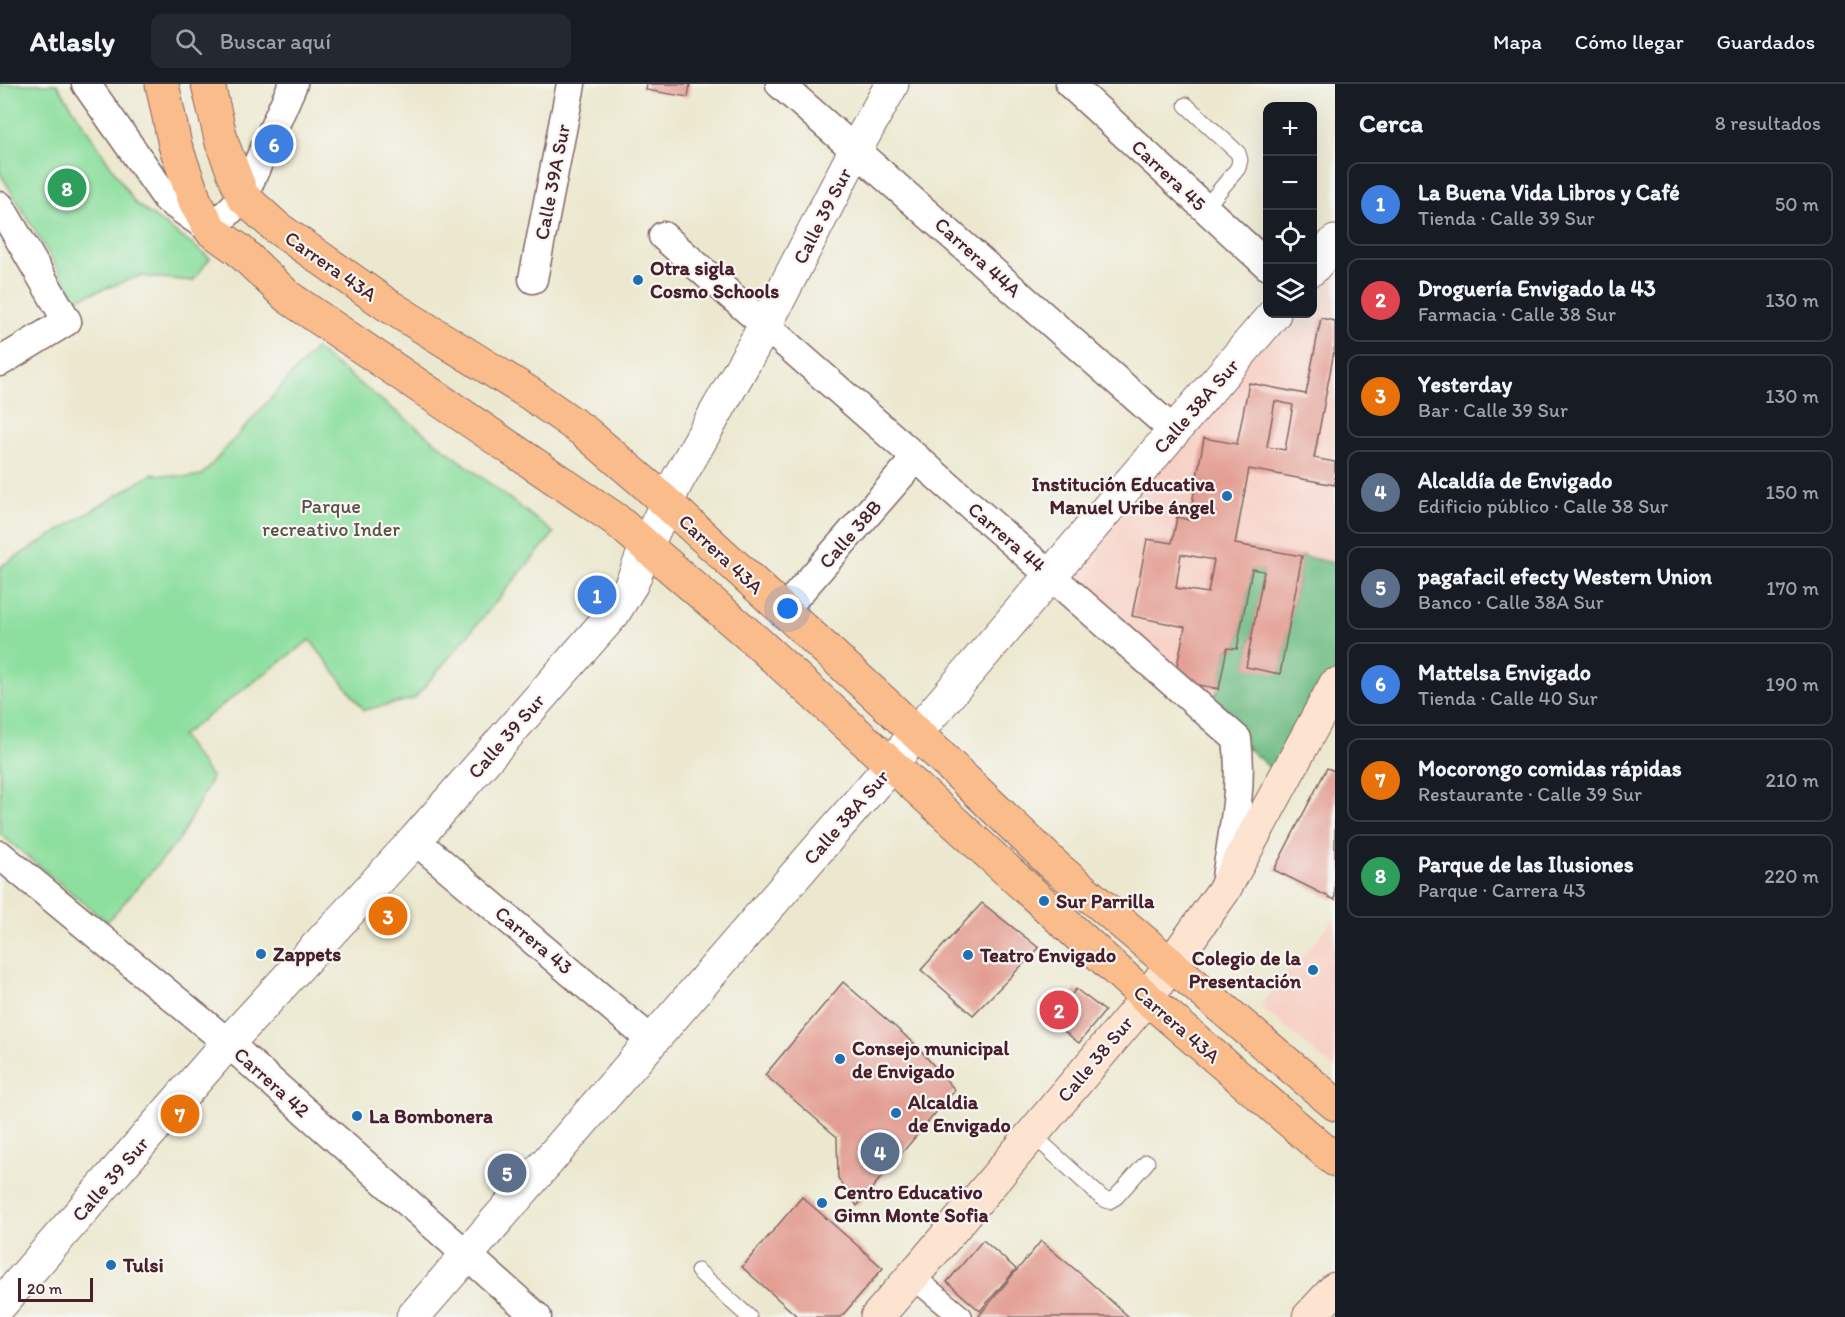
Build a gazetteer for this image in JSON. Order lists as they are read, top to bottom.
{
  "streets": {
    "main road": ["Carrera 43A", "Calle 38 Sur"],
    "street": [
      "Carrera 45",
      "Calle 39A Sur",
      "Calle 39 Sur",
      "Carrera 44A",
      "Calle 38A Sur",
      "Calle 38B",
      "Carrera 44",
      "Carrera 43",
      "Carrera 42"
    ]
  },
  "crossings": [
    ["Calle 39 Sur", "Carrera 44A"],
    ["Calle 39 Sur", "Carrera 43A"],
    ["Calle 39 Sur", "Carrera 44"],
    ["Calle 39 Sur", "Carrera 43"],
    ["Calle 39 Sur", "Carrera 42"],
    ["Carrera 44A", "Calle 38A Sur"],
    ["Carrera 43A", "Calle 38A Sur"],
    ["Carrera 43A", "Calle 38B"],
    ["Carrera 43A", "Calle 38 Sur"],
    ["Calle 38A Sur", "Carrera 44"],
    ["Calle 38A Sur", "Carrera 43"],
    ["Calle 38A Sur", "Carrera 42"],
    ["Calle 38B", "Carrera 44"],
    ["Carrera 44", "Calle 38 Sur"]
  ],
  "parks": ["Parque recreativo Inder"],
  "places": [
    "Otra sigla Cosmo Schools",
    "Institución Educativa Manuel Uribe ángel",
    "Sur Parrilla",
    "Zappets",
    "Teatro Envigado",
    "Colegio de la Presentación",
    "Consejo municipal de Envigado",
    "Alcaldia de Envigado",
    "La Bombonera",
    "Centro Educativo Gimn Monte Sofia",
    "Tulsi"
  ],
  "scale_bar": "20 m",
  "page": {
    "header": "Atlasly",
    "search": "Buscar aquí",
    "nav": ["Mapa", "Cómo llegar", "Guardados"],
    "heading": ["Cerca", "8 resultados"],
    "map_buttons": ["+", "−"],
    "pins": [
      "6",
      "8",
      "1",
      "3",
      "2",
      "7",
      "4",
      "5"
    ],
    "list": [
      {
        "mark": "1",
        "name": "La Buena Vida Libros y Café",
        "note": "Tienda · Calle 39 Sur",
        "value": "50 m"
      },
      {
        "mark": "2",
        "name": "Droguería Envigado la 43",
        "note": "Farmacia · Calle 38 Sur",
        "value": "130 m"
      },
      {
        "mark": "3",
        "name": "Yesterday",
        "note": "Bar · Calle 39 Sur",
        "value": "130 m"
      },
      {
        "mark": "4",
        "name": "Alcaldía de Envigado",
        "note": "Edificio público · Calle 38 Sur",
        "value": "150 m"
      },
      {
        "mark": "5",
        "name": "pagafacil efecty Western Union",
        "note": "Banco · Calle 38A Sur",
        "value": "170 m"
      },
      {
        "mark": "6",
        "name": "Mattelsa Envigado",
        "note": "Tienda · Calle 40 Sur",
        "value": "190 m"
      },
      {
        "mark": "7",
        "name": "Mocorongo comidas rápidas",
        "note": "Restaurante · Calle 39 Sur",
        "value": "210 m"
      },
      {
        "mark": "8",
        "name": "Parque de las Ilusiones",
        "note": "Parque · Carrera 43",
        "value": "220 m"
      }
    ],
    "scale": "20 m"
  }
}
